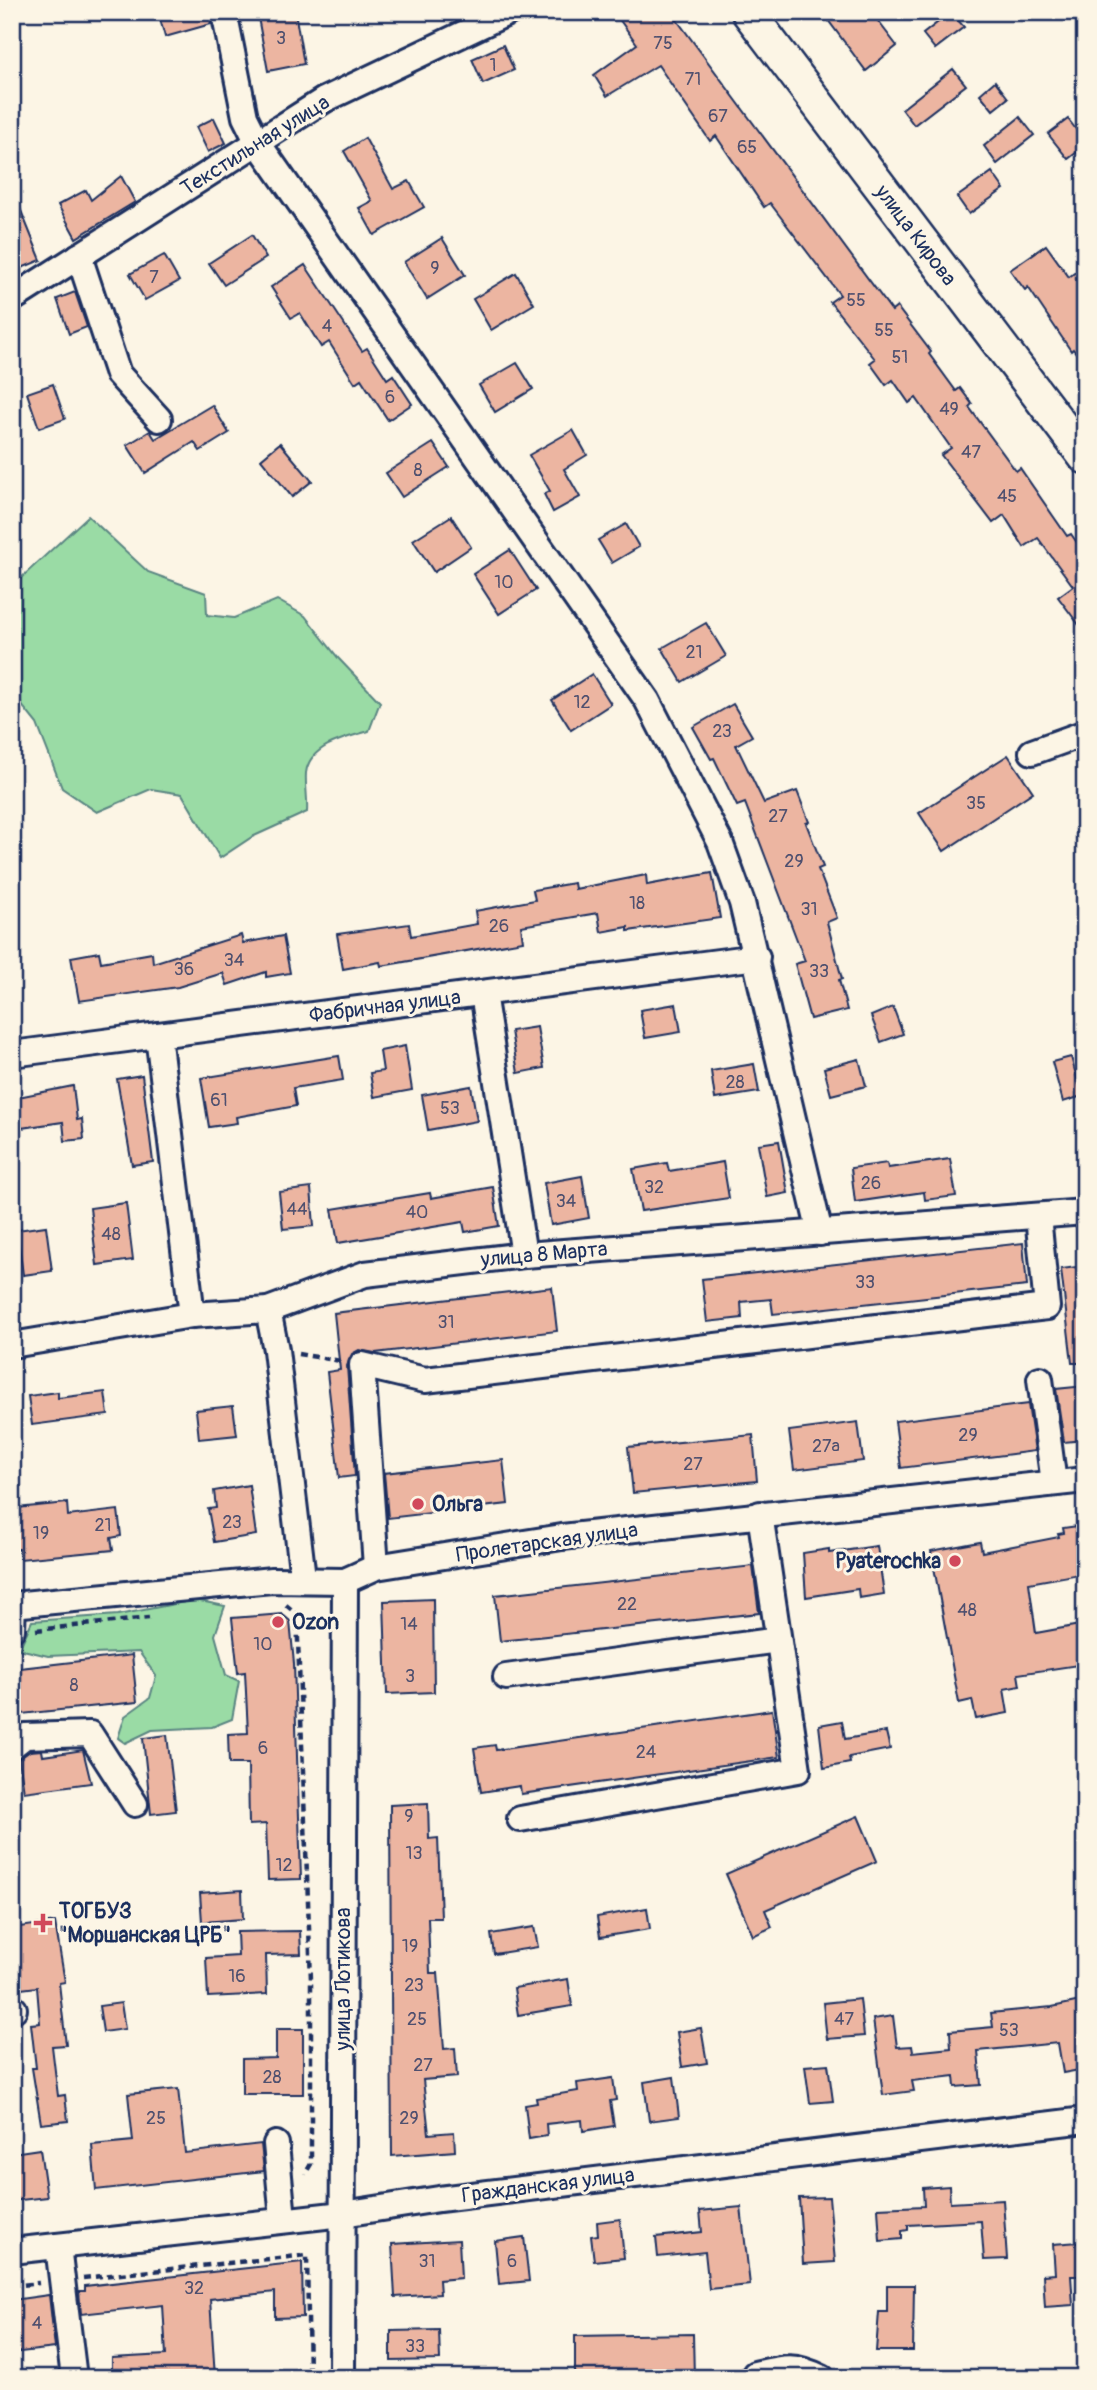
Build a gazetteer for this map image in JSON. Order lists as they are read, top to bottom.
{
  "streets": {
    "main road": ["улица Кирова"],
    "street": [
      "Текстильная улица",
      "Фабричная улица",
      "улица 8 Марта",
      "Пролетарская улица",
      "улица Лотикова",
      "Гражданская улица"
    ]
  },
  "crossings": [
    ["Пролетарская улица", "улица Лотикова"],
    ["улица Лотикова", "Гражданская улица"]
  ],
  "places": {
    "other": ["Ольга", "Pyaterochka", "Ozon"],
    "health": ["ТОГБУЗ \"Моршанская ЦРБ\""]
  },
  "house_numbers": [
    "3",
    "75",
    "1",
    "71",
    "67",
    "65",
    "9",
    "7",
    "55",
    "4",
    "55",
    "51",
    "6",
    "49",
    "47",
    "8",
    "45",
    "10",
    "21",
    "12",
    "23",
    "35",
    "27",
    "29",
    "18",
    "31",
    "26",
    "34",
    "36",
    "33",
    "28",
    "61",
    "53",
    "26",
    "32",
    "34",
    "44",
    "40",
    "48",
    "33",
    "31",
    "29",
    "27а",
    "27",
    "23",
    "21",
    "19",
    "22",
    "48",
    "14",
    "10",
    "3",
    "8",
    "6",
    "24",
    "9",
    "13",
    "12",
    "19",
    "16",
    "23",
    "25",
    "47",
    "53",
    "27",
    "28",
    "25",
    "29",
    "31",
    "6",
    "32",
    "4",
    "33"
  ]
}
